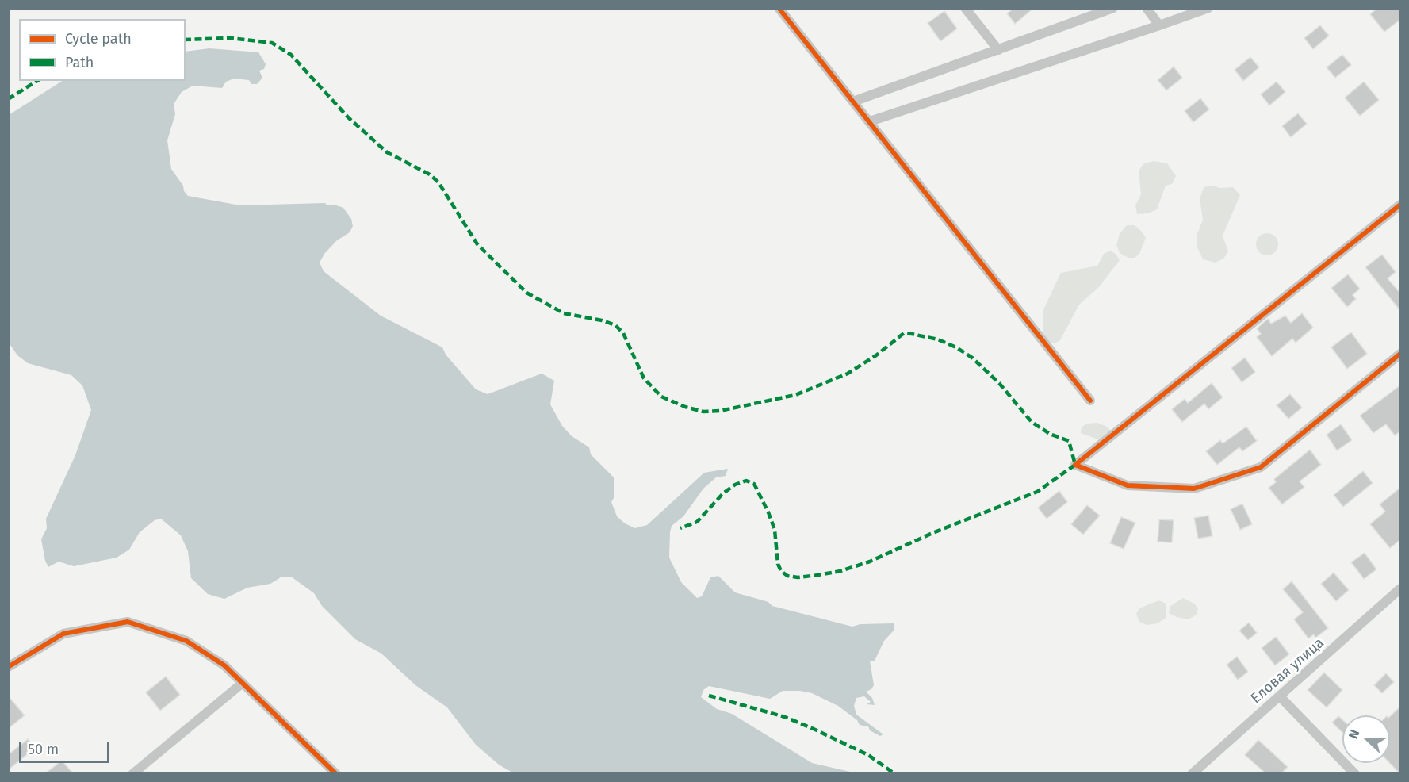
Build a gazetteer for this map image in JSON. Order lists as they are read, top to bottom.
{
  "streets": {
    "street": ["Еловая улица"]
  },
  "legend": ["Cycle path", "Path"],
  "scale_bar": "50 m",
  "north": "left"
}
